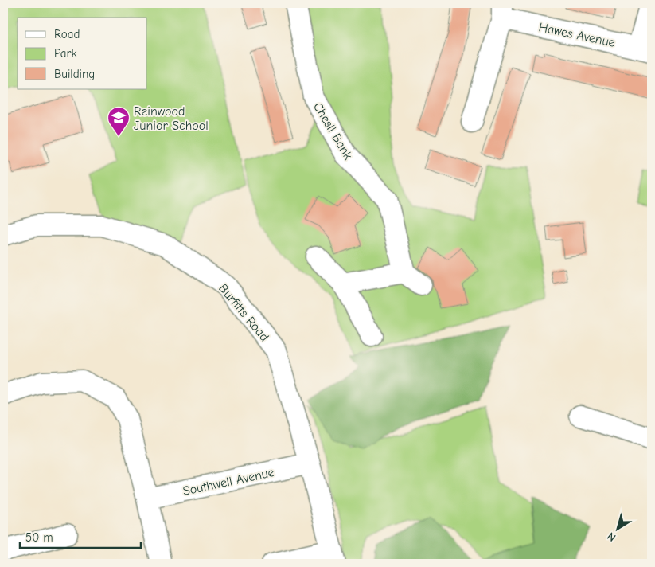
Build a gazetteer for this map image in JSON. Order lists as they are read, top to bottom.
{
  "streets": {
    "street": [
      "Hawes Avenue",
      "Chesil Bank",
      "Burfitts Road",
      "Southwell Avenue"
    ]
  },
  "crossings": [
    ["Burfitts Road", "Southwell Avenue"]
  ],
  "places": {
    "school or university": ["Reinwood Junior School"]
  },
  "legend": ["Road", "Park", "Building"],
  "scale_bar": "50 m",
  "north": "bottom left"
}
